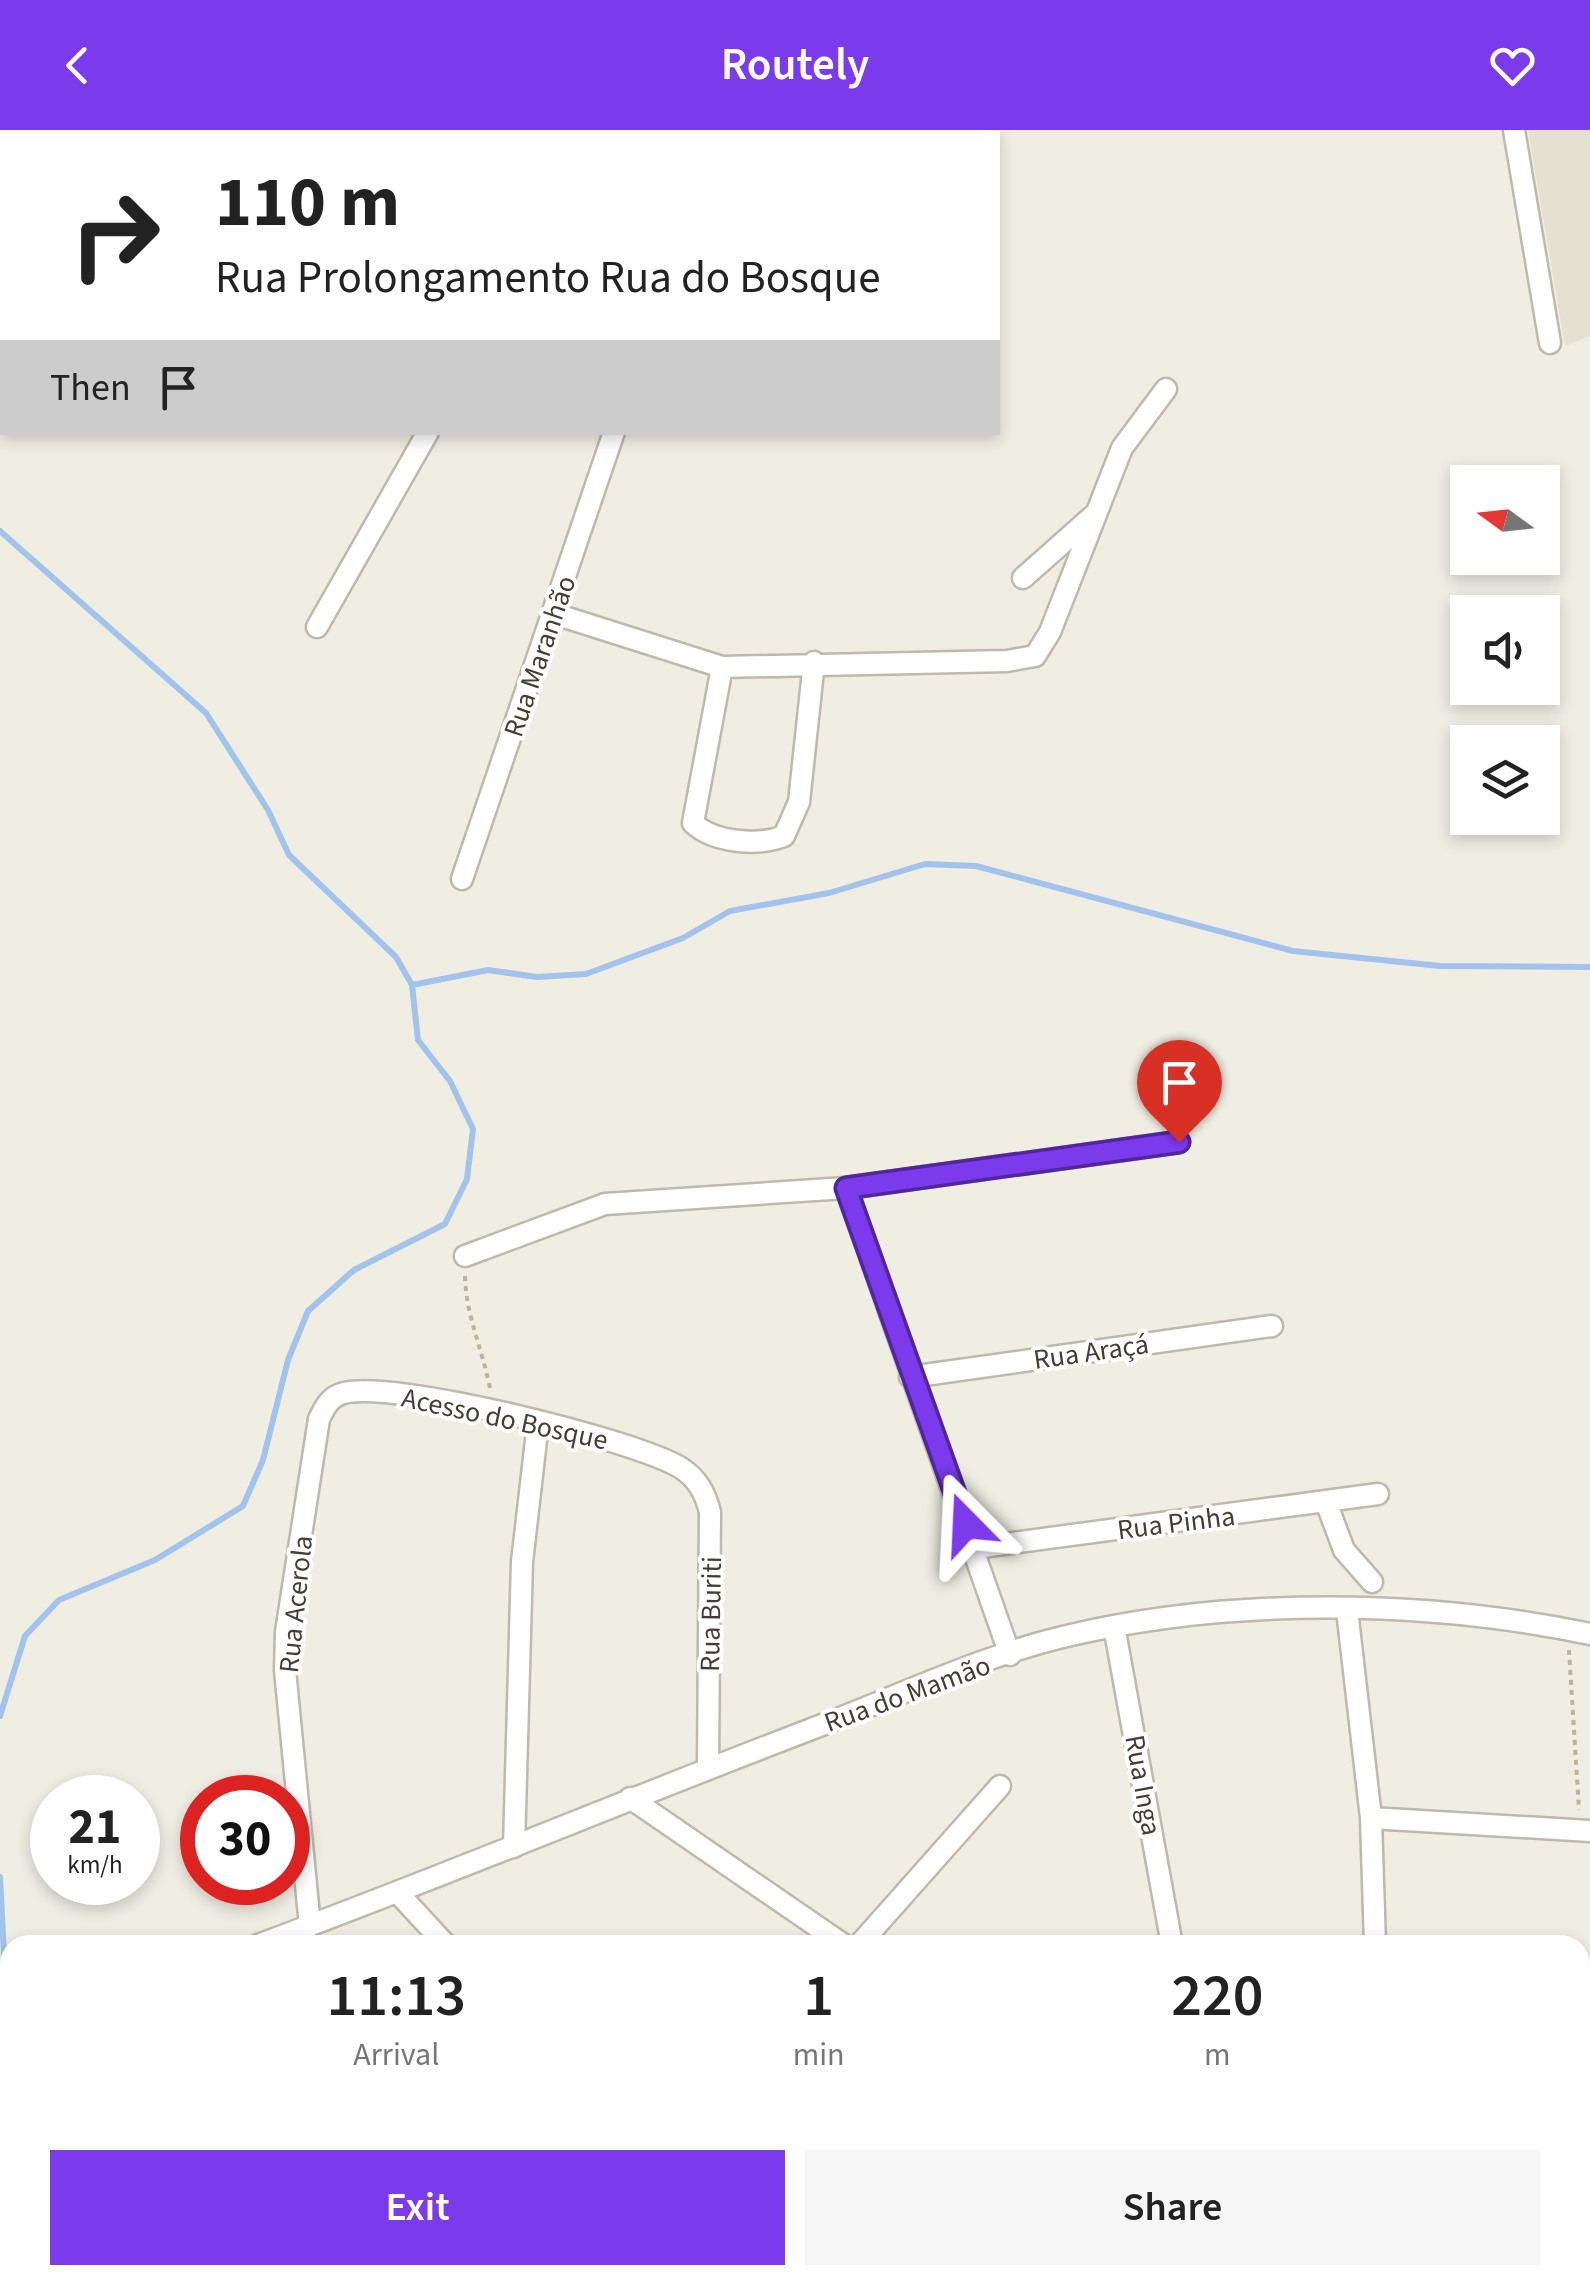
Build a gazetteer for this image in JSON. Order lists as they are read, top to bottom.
{
  "streets": {
    "street": [
      "Rua Maranhão",
      "Rua Araçá",
      "Acesso do Bosque",
      "Rua Pinha",
      "Rua Acerola",
      "Rua Buriti",
      "Rua do Mamão",
      "Rua Inga"
    ]
  },
  "crossings": [
    ["Acesso do Bosque", "Rua Acerola"],
    ["Acesso do Bosque", "Rua Buriti"],
    ["Rua Acerola", "Rua do Mamão"],
    ["Rua Buriti", "Rua do Mamão"],
    ["Rua do Mamão", "Rua Inga"]
  ],
  "north": "left",
  "page": {
    "header": "Routely",
    "turn": ["110 m", "Rua Prolongamento Rua do Bosque"],
    "then": "Then",
    "speed": "21 km/h",
    "limit": "30",
    "eta": [
      "11:13",
      "Arrival",
      "1",
      "min",
      "220",
      "m"
    ],
    "buttons": ["Exit", "Share"]
  }
}
